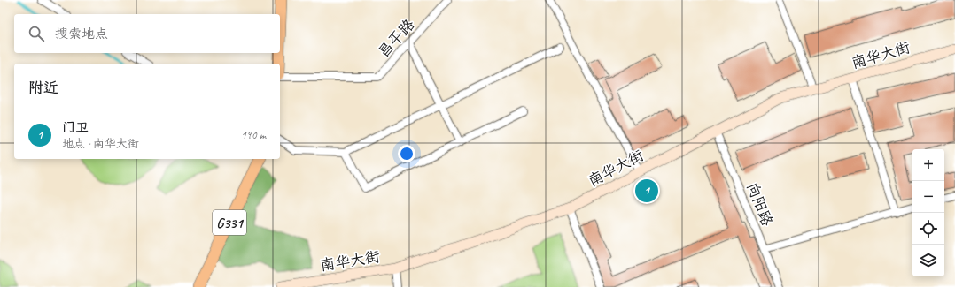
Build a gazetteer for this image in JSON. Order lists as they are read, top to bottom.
{
  "streets": {
    "highway": ["G331"],
    "main road": ["南华大街"],
    "street": ["昌平路", "向阳路"]
  },
  "crossings": [
    ["南华大街", "向阳路"]
  ],
  "page": {
    "search": "搜索地点",
    "heading": "附近",
    "list": [
      {
        "mark": "1",
        "name": "门卫",
        "note": "地点 · 南华大街",
        "value": "190 m"
      }
    ],
    "map_buttons": ["+", "−"],
    "pins": "1"
  }
}
